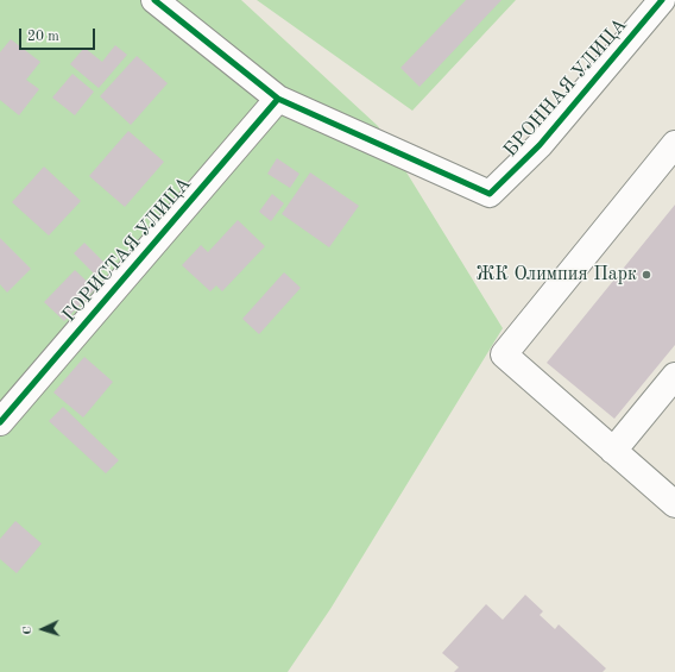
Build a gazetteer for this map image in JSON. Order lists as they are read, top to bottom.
{
  "streets": {
    "street": ["БРОННАЯ УЛИЦА", "ГОРИСТАЯ УЛИЦА"]
  },
  "crossings": [
    ["БРОННАЯ УЛИЦА", "ГОРИСТАЯ УЛИЦА"]
  ],
  "places": ["ЖК Олимпия Парк"],
  "scale_bar": "20 m",
  "north": "left"
}
